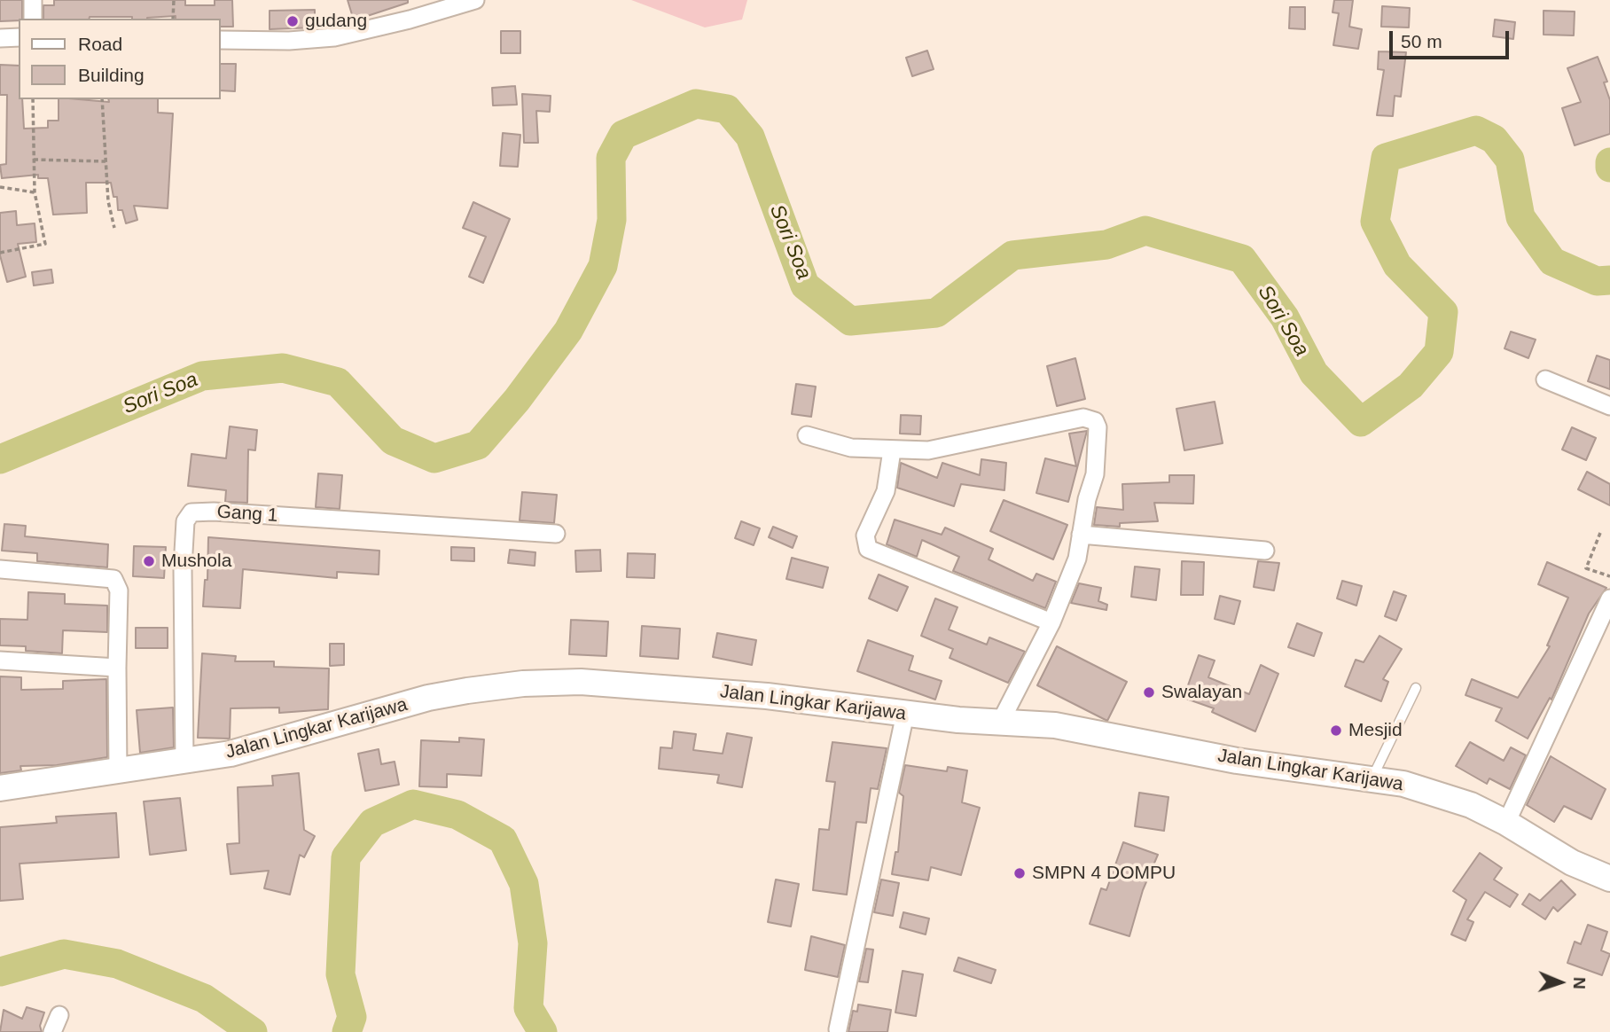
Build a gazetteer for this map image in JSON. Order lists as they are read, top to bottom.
{
  "streets": {
    "main road": ["Jalan Lingkar Karijawa"],
    "street": ["Gang 1"]
  },
  "crossings": [
    ["Gang 1", "Jalan Lingkar Karijawa"]
  ],
  "water": ["Sori Soa"],
  "places": [
    "gudang",
    "Mushola",
    "Swalayan",
    "Mesjid",
    "SMPN 4 DOMPU"
  ],
  "legend": ["Road", "Building"],
  "scale_bar": "50 m",
  "north": "right"
}
